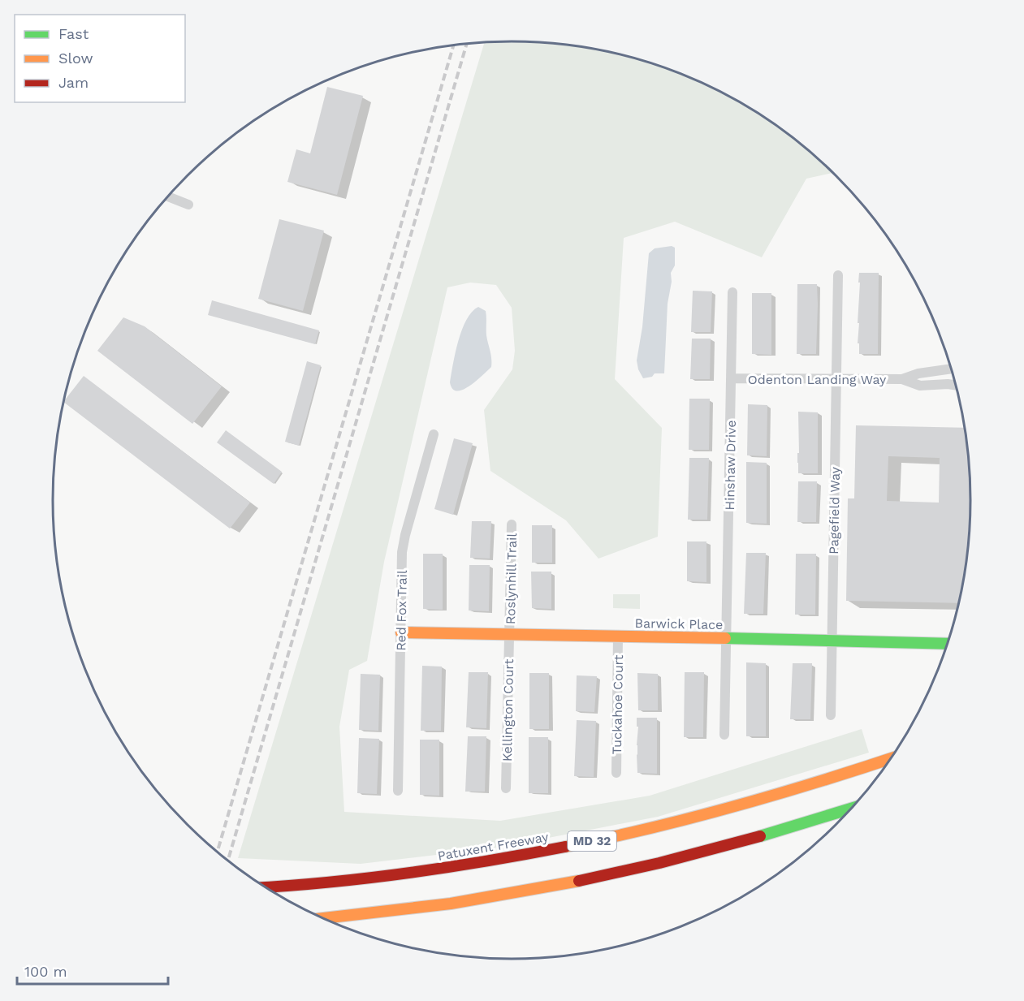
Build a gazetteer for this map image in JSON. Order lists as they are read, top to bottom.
{
  "streets": {
    "main road": ["Barwick Place", "MD 32", "Patuxent Freeway"],
    "street": [
      "Odenton Landing Way",
      "Hinshaw Drive",
      "Pagefield Way",
      "Roslynhill Trail",
      "Red Fox Trail",
      "Tuckahoe Court",
      "Kellington Court"
    ]
  },
  "crossings": [
    ["Odenton Landing Way", "Hinshaw Drive"],
    ["Odenton Landing Way", "Pagefield Way"],
    ["Hinshaw Drive", "Barwick Place"],
    ["Pagefield Way", "Barwick Place"],
    ["Roslynhill Trail", "Barwick Place"],
    ["Roslynhill Trail", "Kellington Court"],
    ["Red Fox Trail", "Barwick Place"],
    ["Barwick Place", "Tuckahoe Court"],
    ["Barwick Place", "Kellington Court"]
  ],
  "legend": ["Fast", "Slow", "Jam"],
  "scale_bar": "100 m"
}
